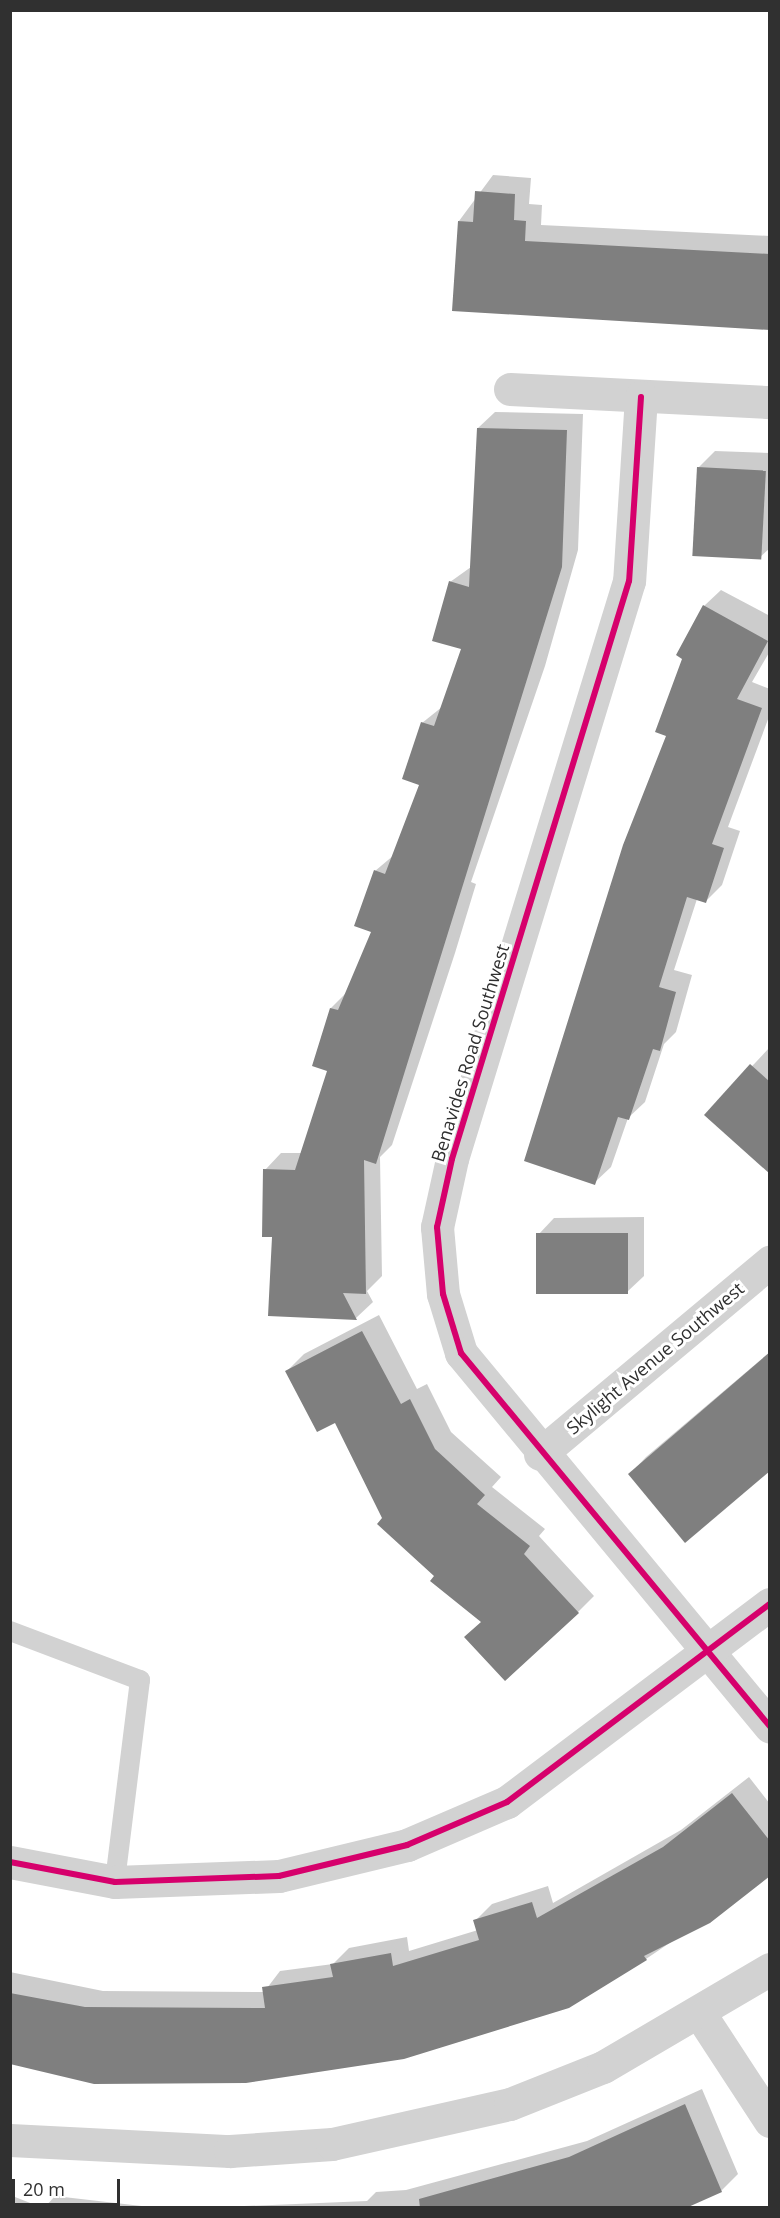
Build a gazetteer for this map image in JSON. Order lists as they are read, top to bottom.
{
  "streets": {
    "street": ["Benavides Road Southwest", "Skylight Avenue Southwest"]
  },
  "crossings": [
    ["Benavides Road Southwest", "Skylight Avenue Southwest"]
  ],
  "scale_bar": "20 m"
}
